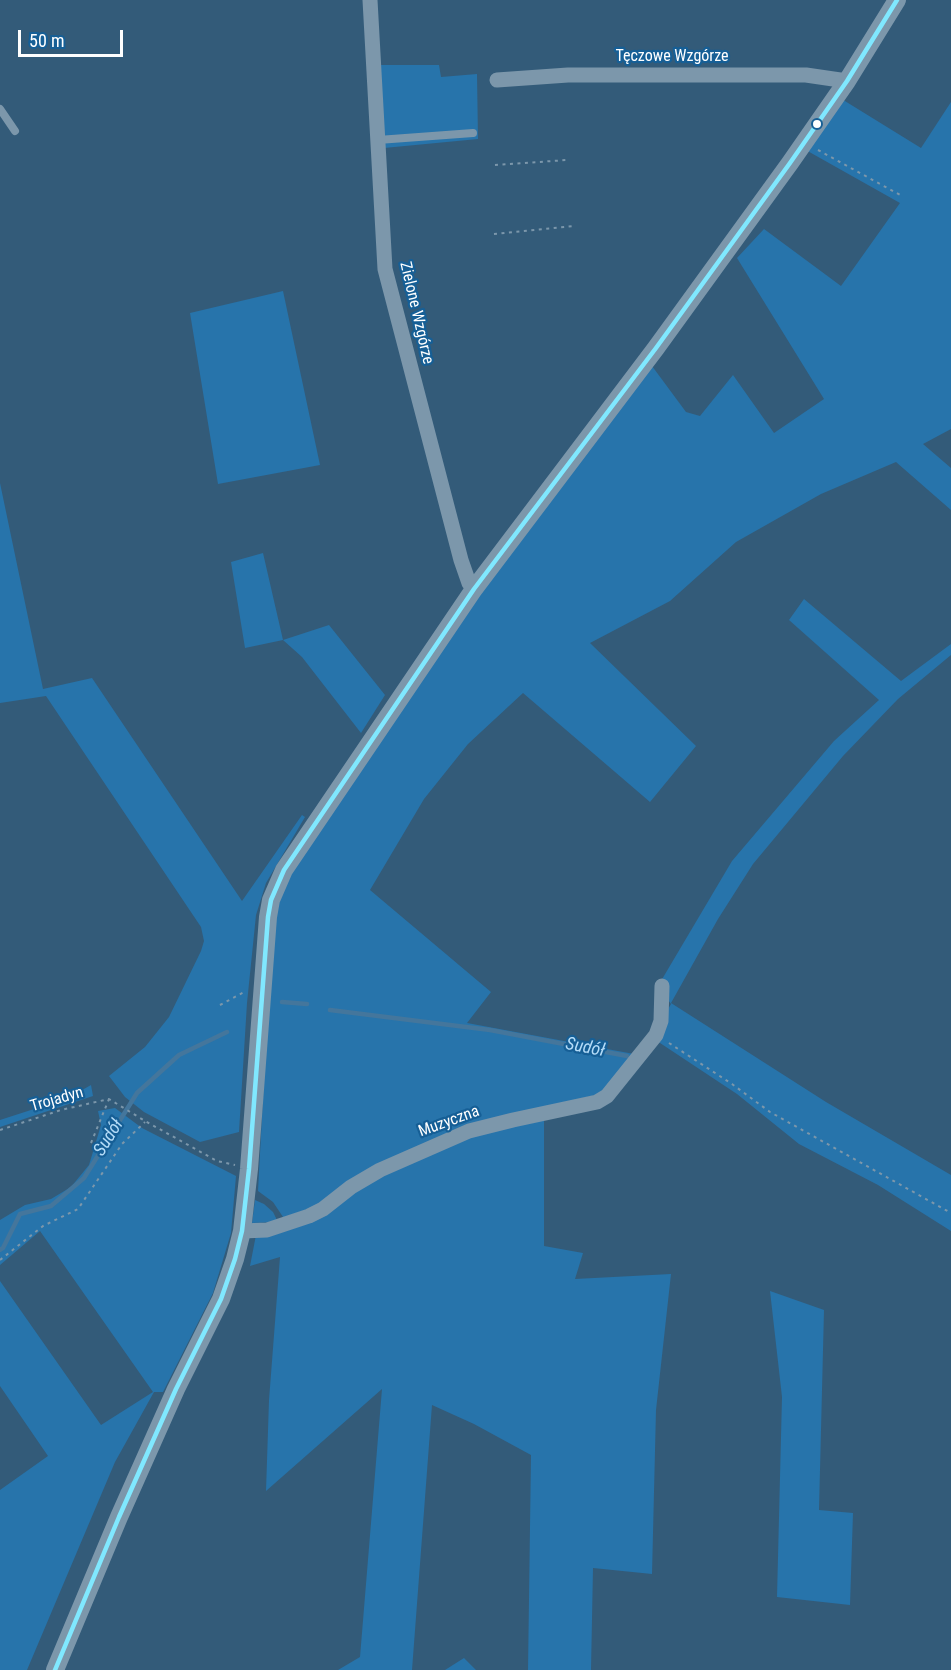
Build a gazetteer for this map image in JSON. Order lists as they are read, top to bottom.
{
  "streets": {
    "street": ["Tęczowe Wzgórze", "Zielone Wzgórze", "Muzyczna"],
    "path": ["Trojadyn"]
  },
  "water": ["Sudół"],
  "scale_bar": "50 m"
}
